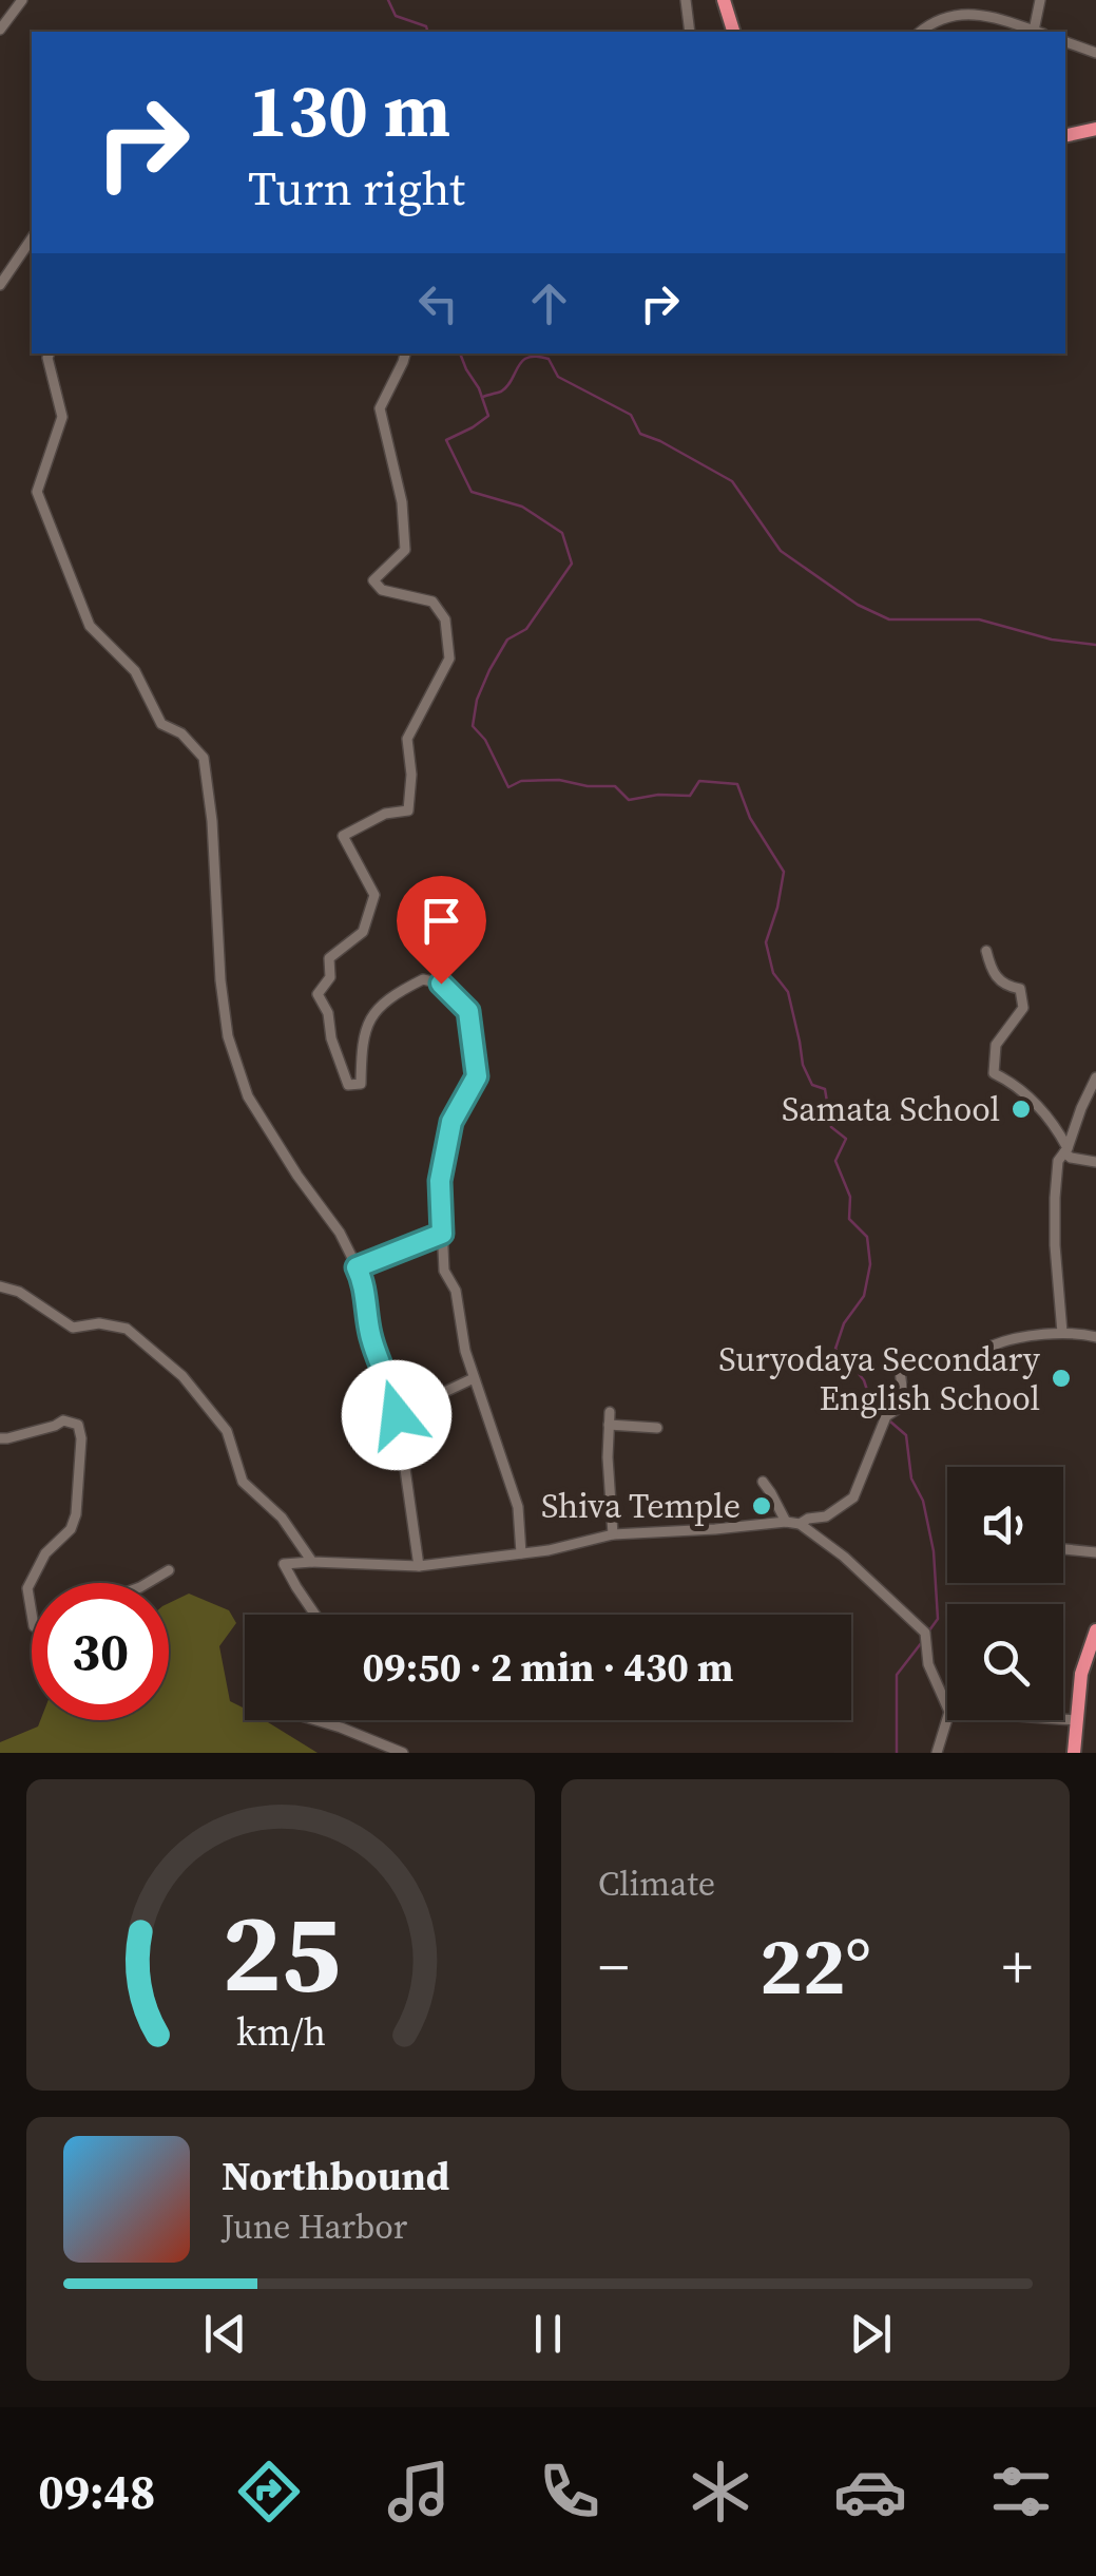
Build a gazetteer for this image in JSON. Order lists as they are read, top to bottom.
{
  "places": ["Samata School", "Suryodaya Secondary English School", "Shiva Temple"],
  "page": {
    "turn": ["130 m", "Turn right"],
    "limit": "30",
    "trip": "09:50 · 2 min · 430 m",
    "tile": "Climate",
    "heat": ["−", "22°", "+"],
    "song": ["Northbound", "June Harbor"],
    "tabs": "09:48",
    "gauge": ["25", "km/h"]
  }
}
